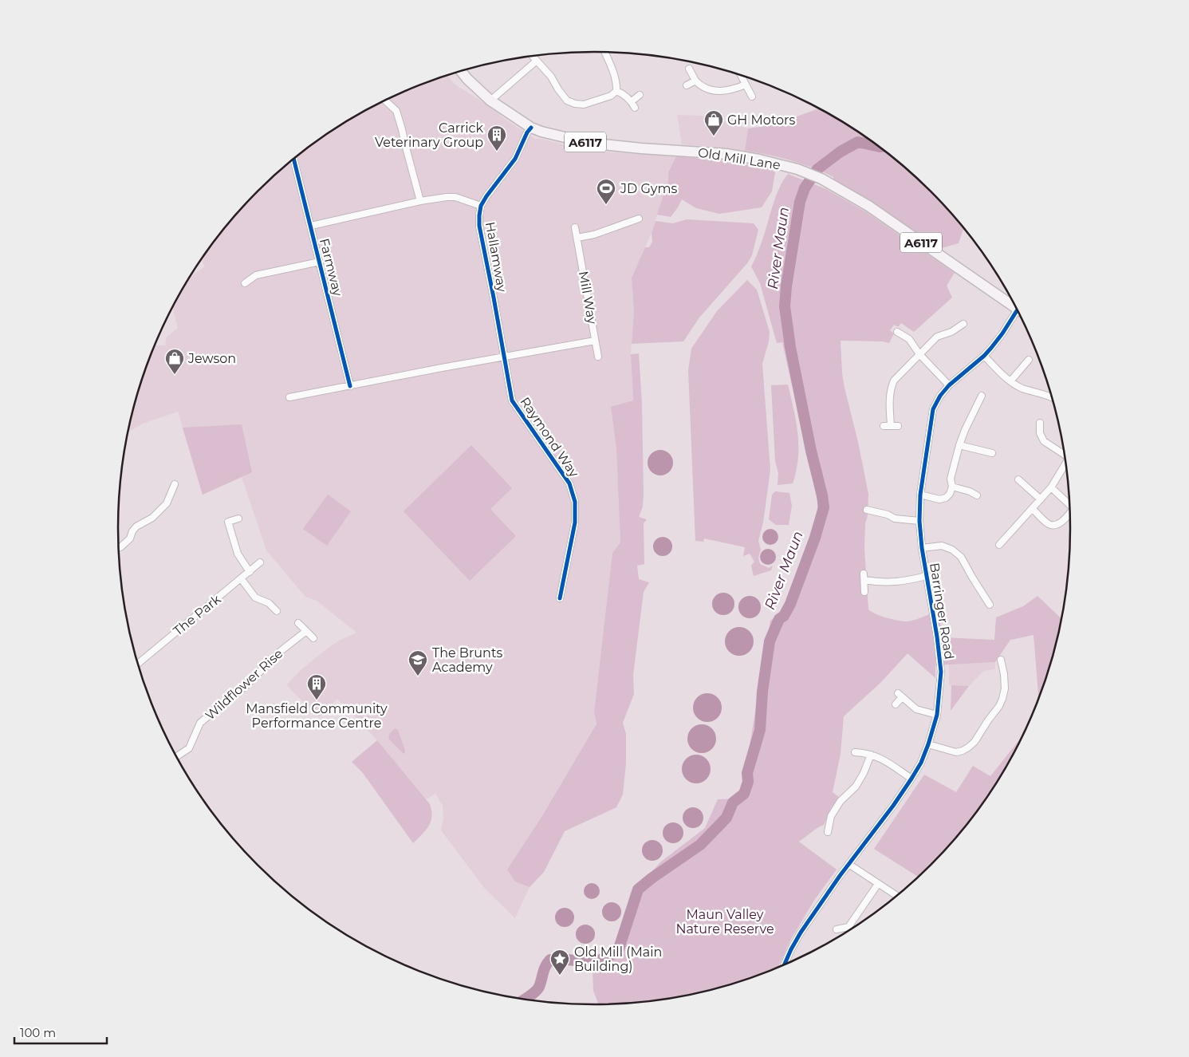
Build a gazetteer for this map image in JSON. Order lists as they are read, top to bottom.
{
  "streets": {
    "main road": ["A6117", "Old Mill Lane"],
    "street": [
      "Hallamway",
      "Farmway",
      "Mill Way",
      "Raymond Way",
      "Barringer Road",
      "The Park",
      "Wildflower Rise"
    ]
  },
  "crossings": [
    ["Old Mill Lane", "Hallamway"],
    ["Hallamway", "Farmway"],
    ["Hallamway", "Raymond Way"]
  ],
  "water": ["River Maun"],
  "parks": ["Maun Valley Nature Reserve"],
  "places": {
    "shop": ["GH Motors", "Jewson"],
    "building": ["Carrick Veterinary Group", "Mansfield Community Performance Centre"],
    "sports": ["JD Gyms"],
    "school or university": ["The Brunts Academy"],
    "place": ["Old Mill (Main Building)"]
  },
  "scale_bar": "100 m"
}
